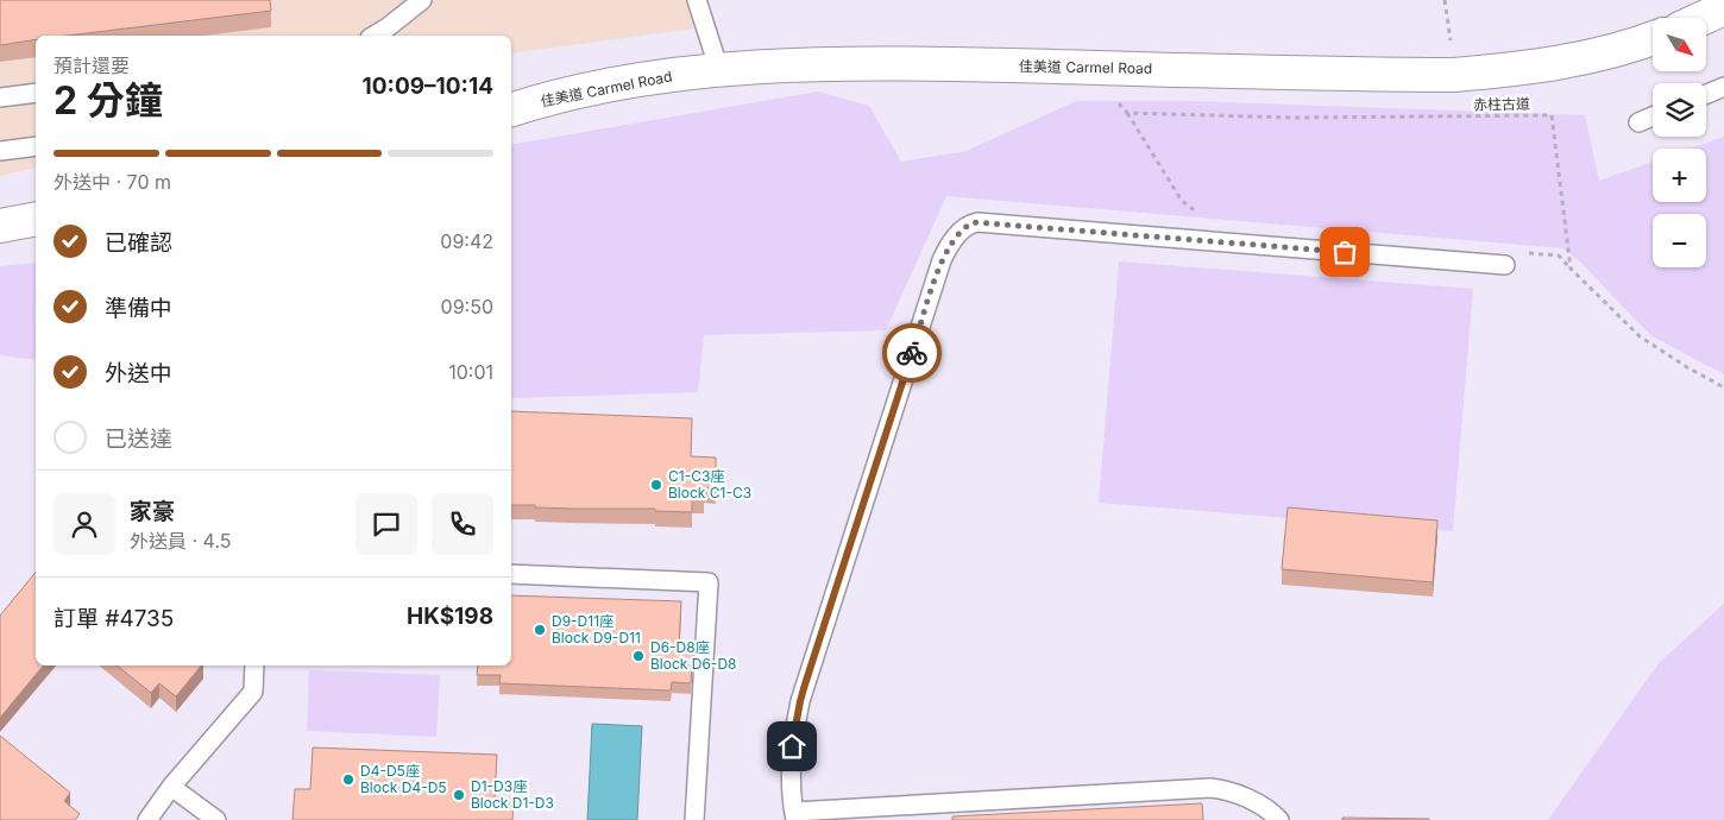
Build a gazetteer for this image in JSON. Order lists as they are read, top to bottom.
{
  "streets": {
    "street": ["佳美道 Carmel Road"],
    "path": ["赤柱古道"]
  },
  "places": [
    "C1-C3座 Block C1-C3",
    "D9-D11座 Block D9-D11",
    "D6-D8座 Block D6-D8",
    "D4-D5座 Block D4-D5",
    "D1-D3座 Block D1-D3"
  ],
  "north": "bottom right",
  "page": {
    "map_buttons": ["+", "−"],
    "heading": ["2 分鐘", "預計還要", "10:09–10:14"],
    "panel": [
      "家豪",
      "外送員 · 4.5",
      "訂單 #4735",
      "HK$198"
    ],
    "bar": "外送中 · 70 m",
    "list": [
      ["已確認", "09:42"],
      ["準備中", "09:50"],
      ["外送中", "10:01"],
      "已送達"
    ]
  }
}
